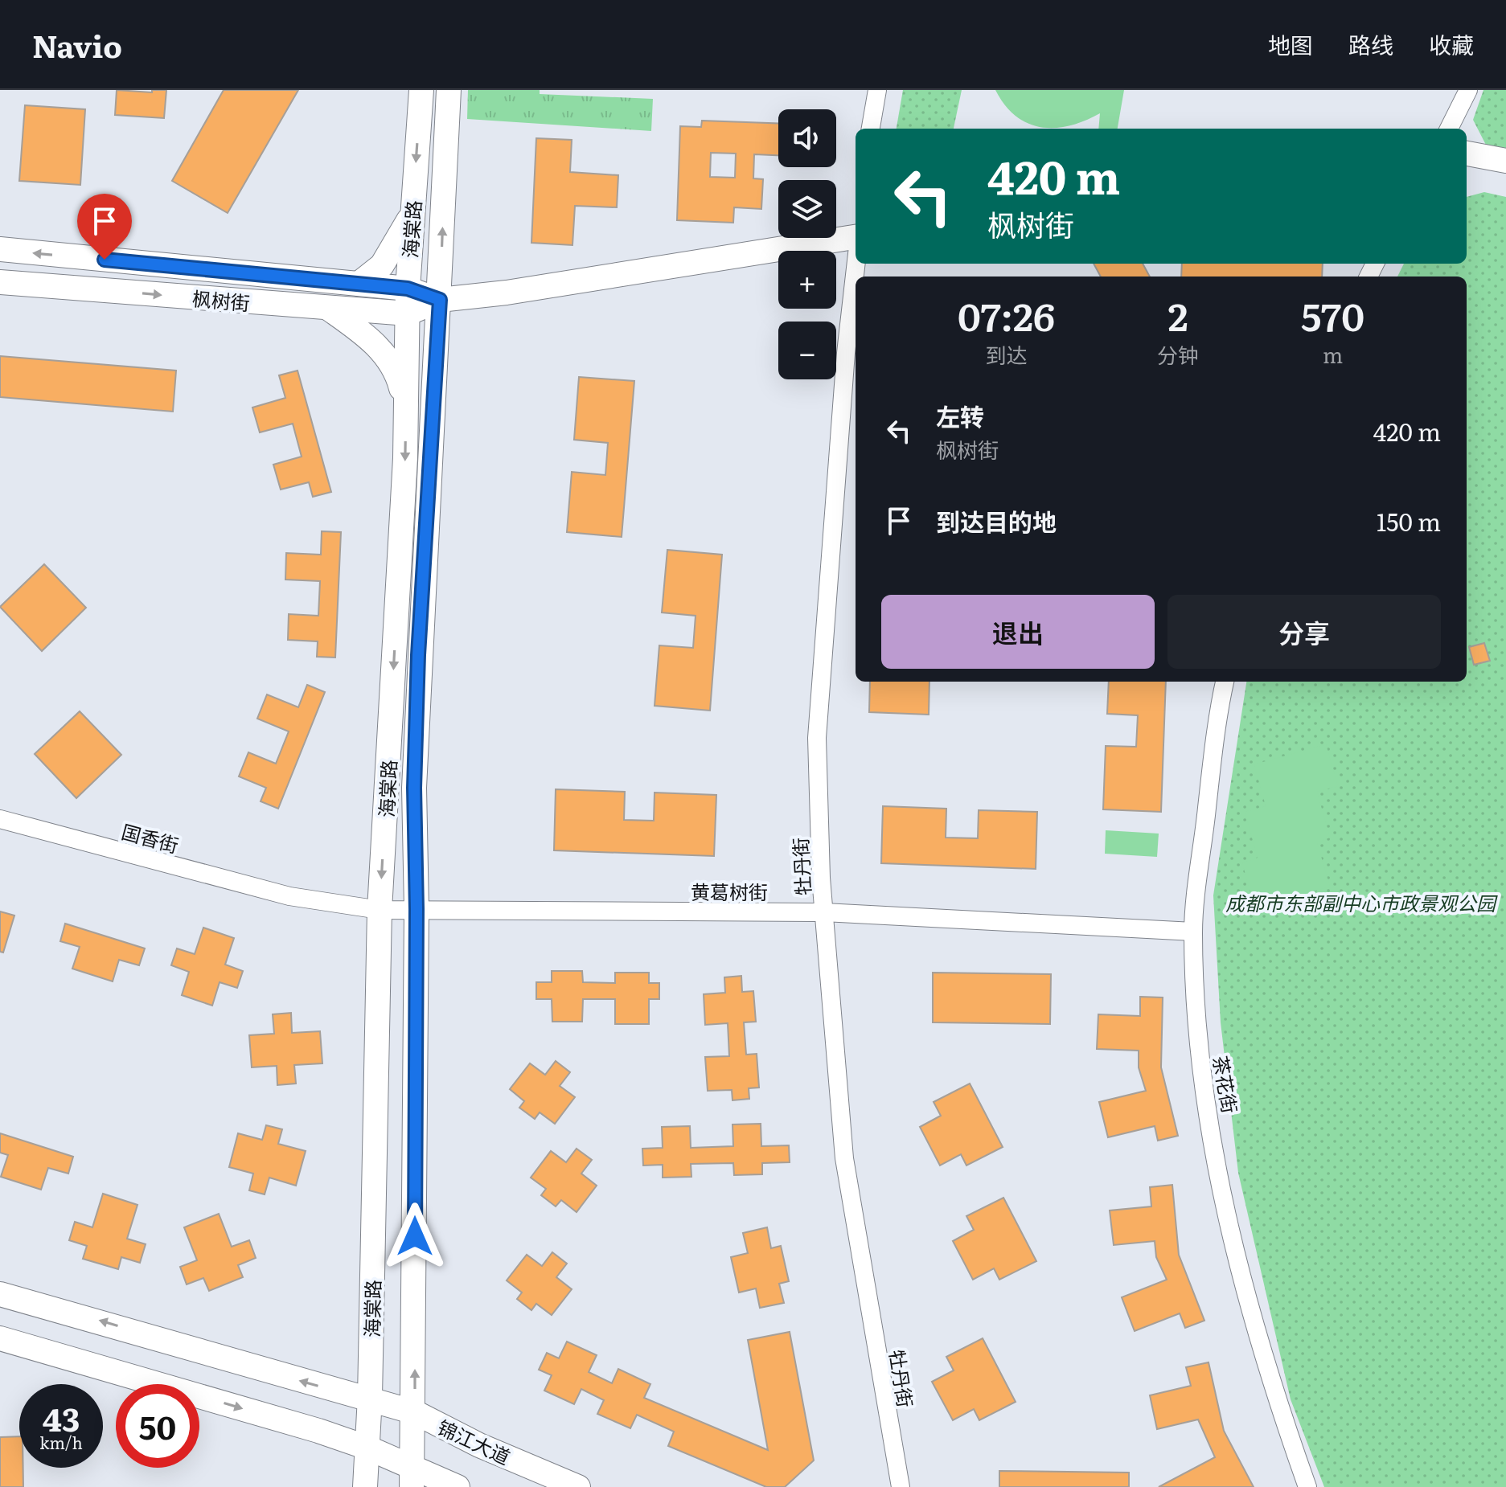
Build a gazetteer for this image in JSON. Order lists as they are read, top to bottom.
{
  "streets": {
    "main road": ["海棠路", "枫树街", "锦江大道"],
    "street": [
      "国香街",
      "牡丹街",
      "黄葛树街",
      "茶花街"
    ]
  },
  "crossings": [
    ["海棠路", "枫树街"],
    ["海棠路", "国香街"],
    ["海棠路", "黄葛树街"],
    ["海棠路", "锦江大道"],
    ["国香街", "黄葛树街"],
    ["牡丹街", "黄葛树街"],
    ["黄葛树街", "茶花街"]
  ],
  "parks": ["成都市东部副中心市政景观公园"],
  "page": {
    "header": "Navio",
    "nav": ["地图", "路线", "收藏"],
    "map_buttons": ["+", "−"],
    "turn": ["420 m", "枫树街"],
    "eta": [
      "07:26",
      "到达",
      "2",
      "分钟",
      "570",
      "m"
    ],
    "list": [
      {
        "name": "左转",
        "note": "枫树街",
        "value": "420 m"
      },
      {
        "name": "到达目的地",
        "value": "150 m"
      }
    ],
    "buttons": ["退出", "分享"],
    "speed": "43 km/h",
    "limit": "50"
  }
}
